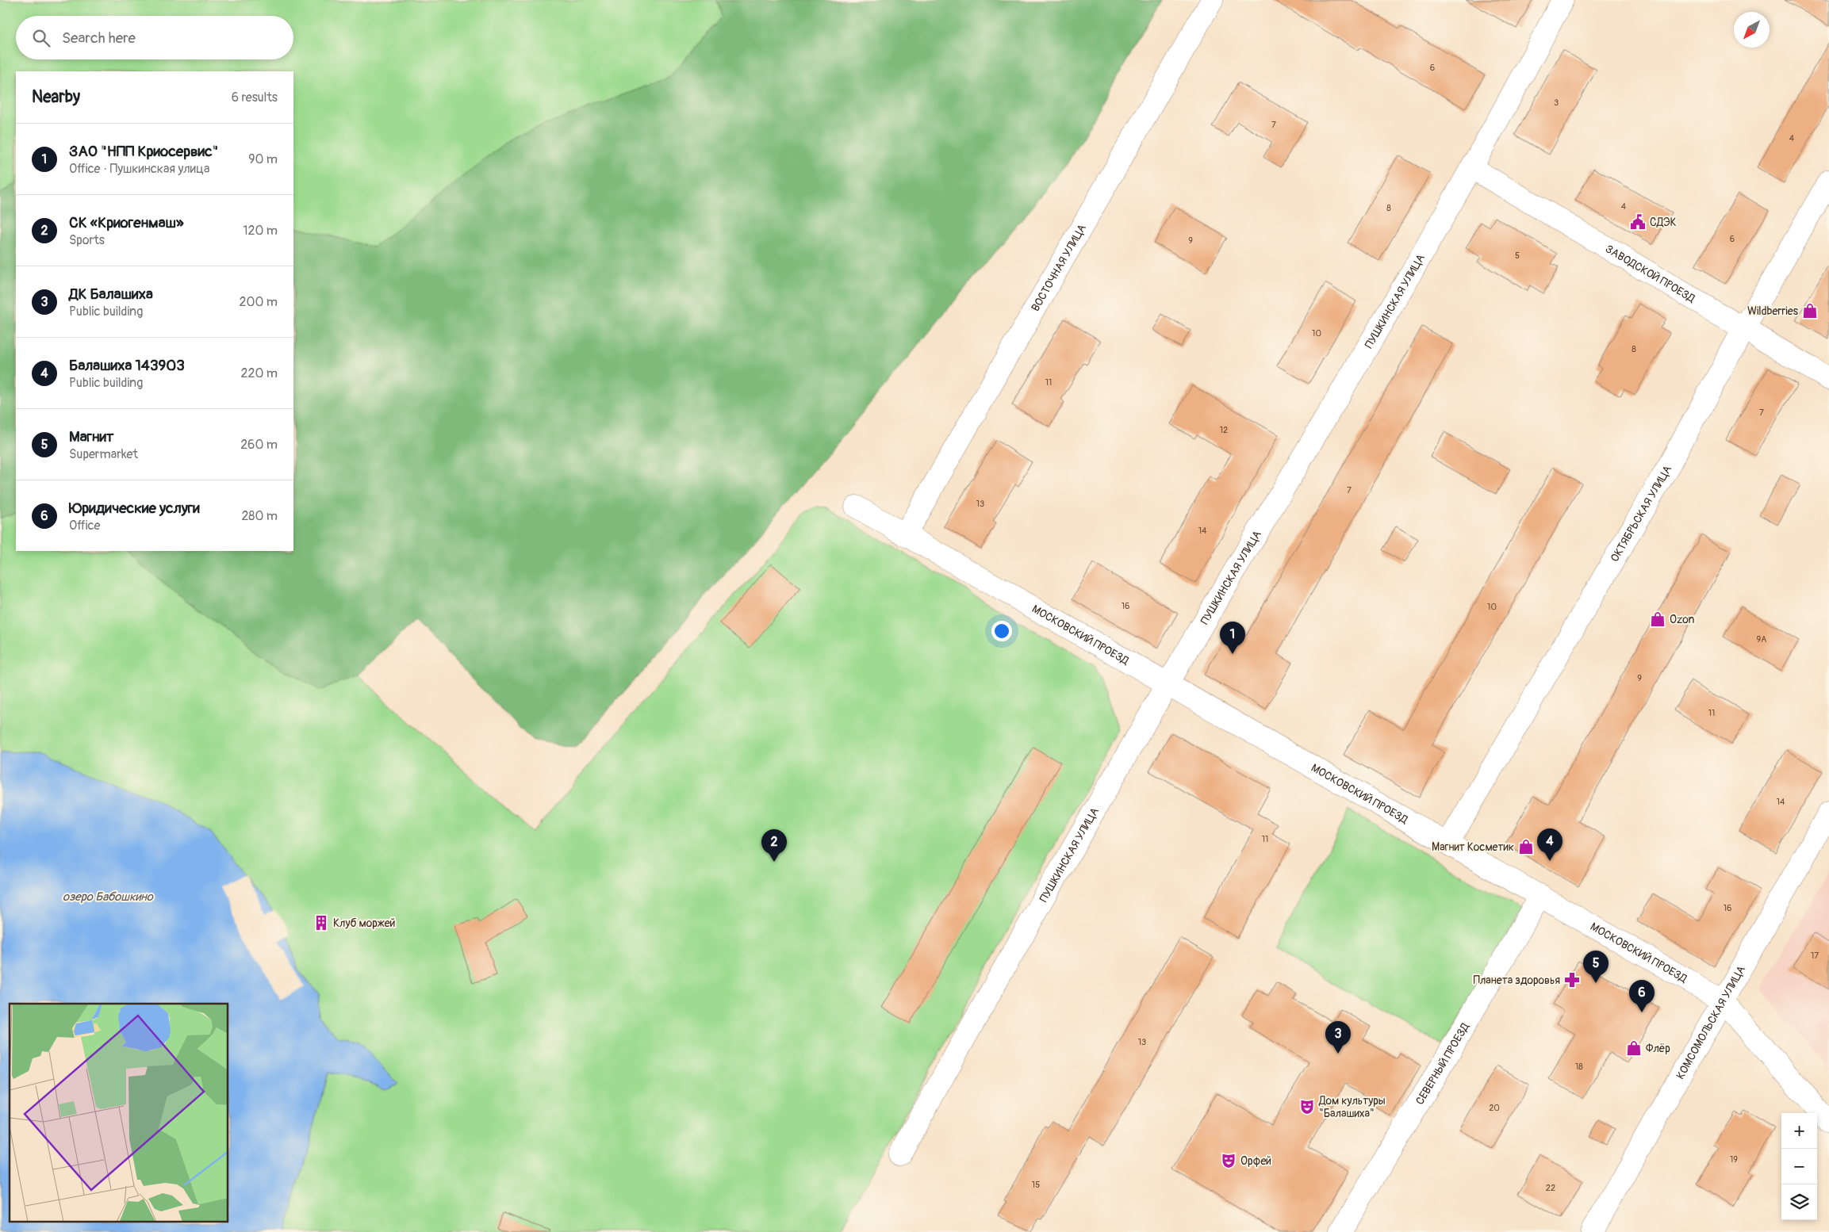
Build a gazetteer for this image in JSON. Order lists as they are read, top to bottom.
{
  "streets": {
    "street": [
      "ВОСТОЧНАЯ УЛИЦА",
      "ЗАВОДСКОЙ ПРОЕЗД",
      "ПУШКИНСКАЯ УЛИЦА",
      "ОКТЯБРЬСКАЯ УЛИЦА",
      "МОСКОВСКИЙ ПРОЕЗД",
      "КОМСОМОЛЬСКАЯ УЛИЦА",
      "СЕВЕРНЫЙ ПРОЕЗД"
    ]
  },
  "crossings": [
    ["ВОСТОЧНАЯ УЛИЦА", "МОСКОВСКИЙ ПРОЕЗД"],
    ["ЗАВОДСКОЙ ПРОЕЗД", "ПУШКИНСКАЯ УЛИЦА"],
    ["ЗАВОДСКОЙ ПРОЕЗД", "ОКТЯБРЬСКАЯ УЛИЦА"],
    ["ПУШКИНСКАЯ УЛИЦА", "МОСКОВСКИЙ ПРОЕЗД"],
    ["ОКТЯБРЬСКАЯ УЛИЦА", "МОСКОВСКИЙ ПРОЕЗД"],
    ["МОСКОВСКИЙ ПРОЕЗД", "КОМСОМОЛЬСКАЯ УЛИЦА"],
    ["МОСКОВСКИЙ ПРОЕЗД", "СЕВЕРНЫЙ ПРОЕЗД"]
  ],
  "water": ["озеро Бабошкино"],
  "places": {
    "public building": ["СДЭК"],
    "shop": [
      "Wildberries",
      "Ozon",
      "Магнит Косметик",
      "Флёр"
    ],
    "building": ["Клуб моржей"],
    "pharmacy": ["Планета здоровья"],
    "theatre": ["Дом культуры \"Балашиха\"", "Орфей"]
  },
  "house_numbers": [
    "6",
    "3",
    "7",
    "4",
    "4",
    "8",
    "6",
    "9",
    "5",
    "10",
    "8",
    "11",
    "7",
    "12",
    "7",
    "13",
    "14",
    "16",
    "10",
    "9А",
    "9",
    "11",
    "14",
    "11",
    "16",
    "17",
    "13",
    "18",
    "20",
    "19",
    "15",
    "22"
  ],
  "north": "bottom left",
  "page": {
    "search": "Search here",
    "heading": ["Nearby", "6 results"],
    "list": [
      {
        "mark": "1",
        "name": "ЗАО \"НПП Криосервис\"",
        "note": "Office · Пушкинская улица",
        "value": "90 m"
      },
      {
        "mark": "2",
        "name": "СК «Криогенмаш»",
        "note": "Sports",
        "value": "120 m"
      },
      {
        "mark": "3",
        "name": "ДК Балашиха",
        "note": "Public building",
        "value": "200 m"
      },
      {
        "mark": "4",
        "name": "Балашиха 143903",
        "note": "Public building",
        "value": "220 m"
      },
      {
        "mark": "5",
        "name": "Магнит",
        "note": "Supermarket",
        "value": "260 m"
      },
      {
        "mark": "6",
        "name": "Юридические услуги",
        "note": "Office",
        "value": "280 m"
      }
    ],
    "pins": [
      "1",
      "4",
      "2",
      "5",
      "6",
      "3"
    ],
    "map_buttons": ["+", "−"]
  }
}
